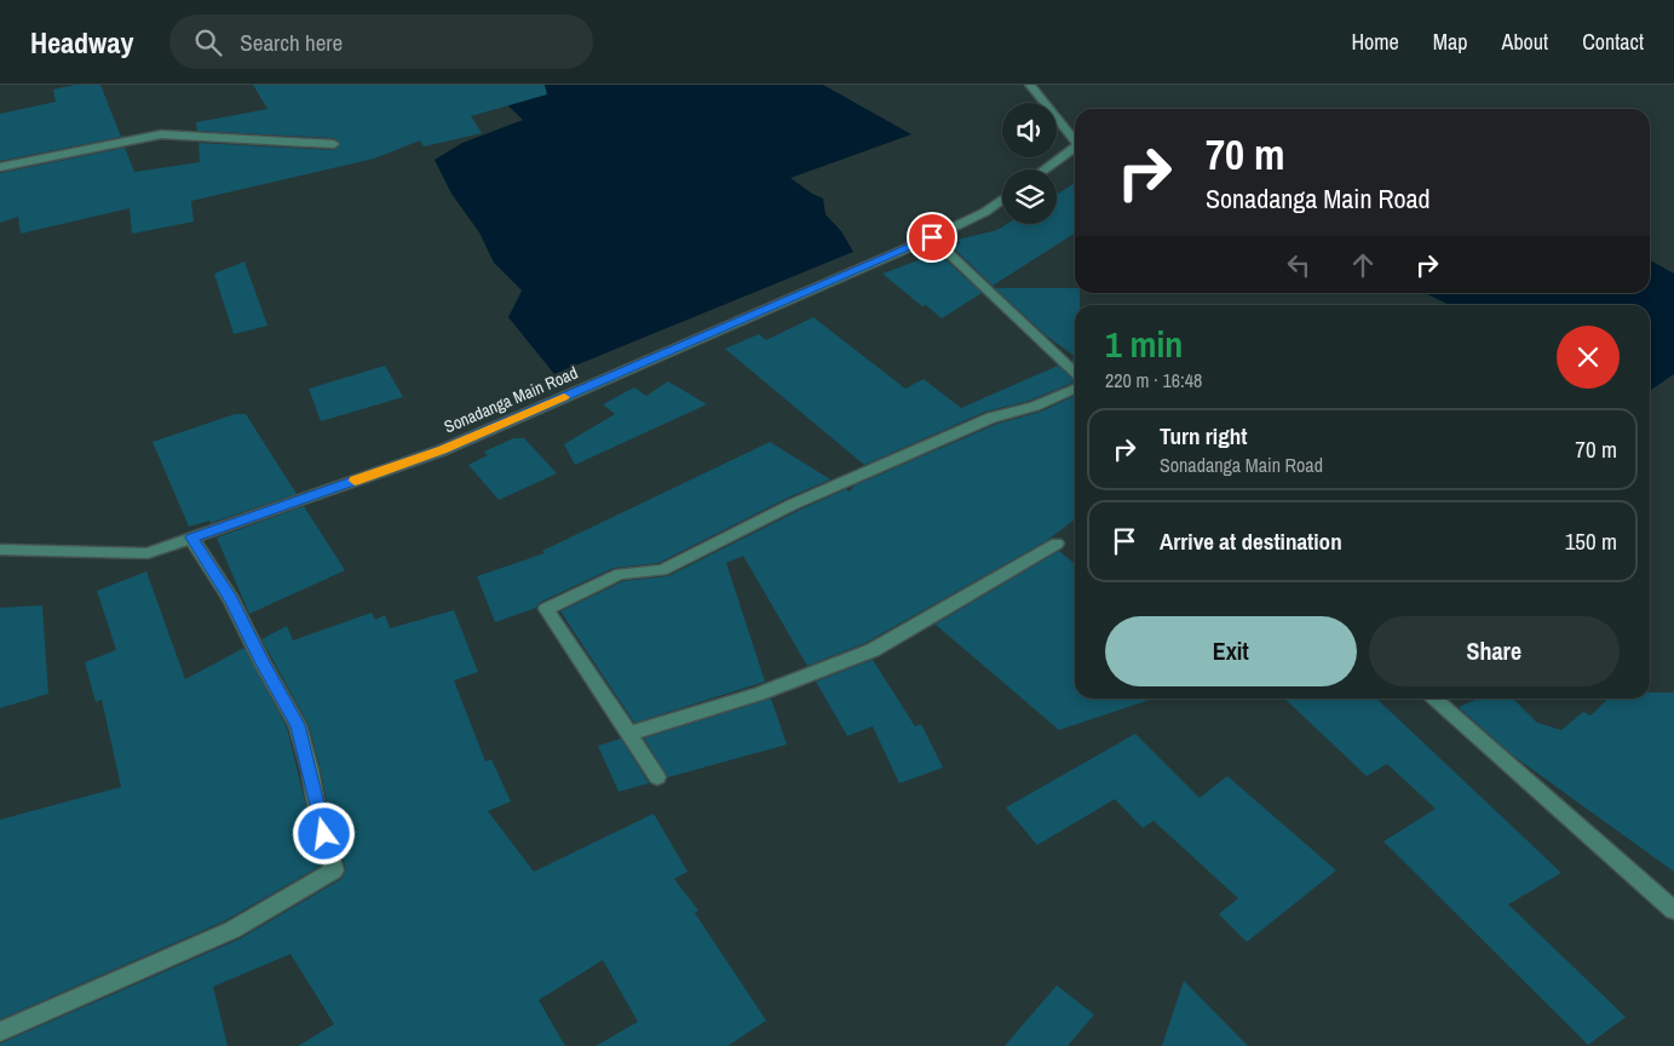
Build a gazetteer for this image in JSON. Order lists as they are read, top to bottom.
{
  "streets": {
    "street": ["Sonadanga Main Road"]
  },
  "page": {
    "header": "Headway",
    "search": "Search here",
    "nav": [
      "Home",
      "Map",
      "About",
      "Contact"
    ],
    "turn": ["70 m", "Sonadanga Main Road"],
    "heading": ["1 min", "220 m · 16:48"],
    "list": [
      {
        "name": "Turn right",
        "note": "Sonadanga Main Road",
        "value": "70 m"
      },
      {
        "name": "Arrive at destination",
        "value": "150 m"
      }
    ],
    "buttons": ["Exit", "Share"]
  }
}
